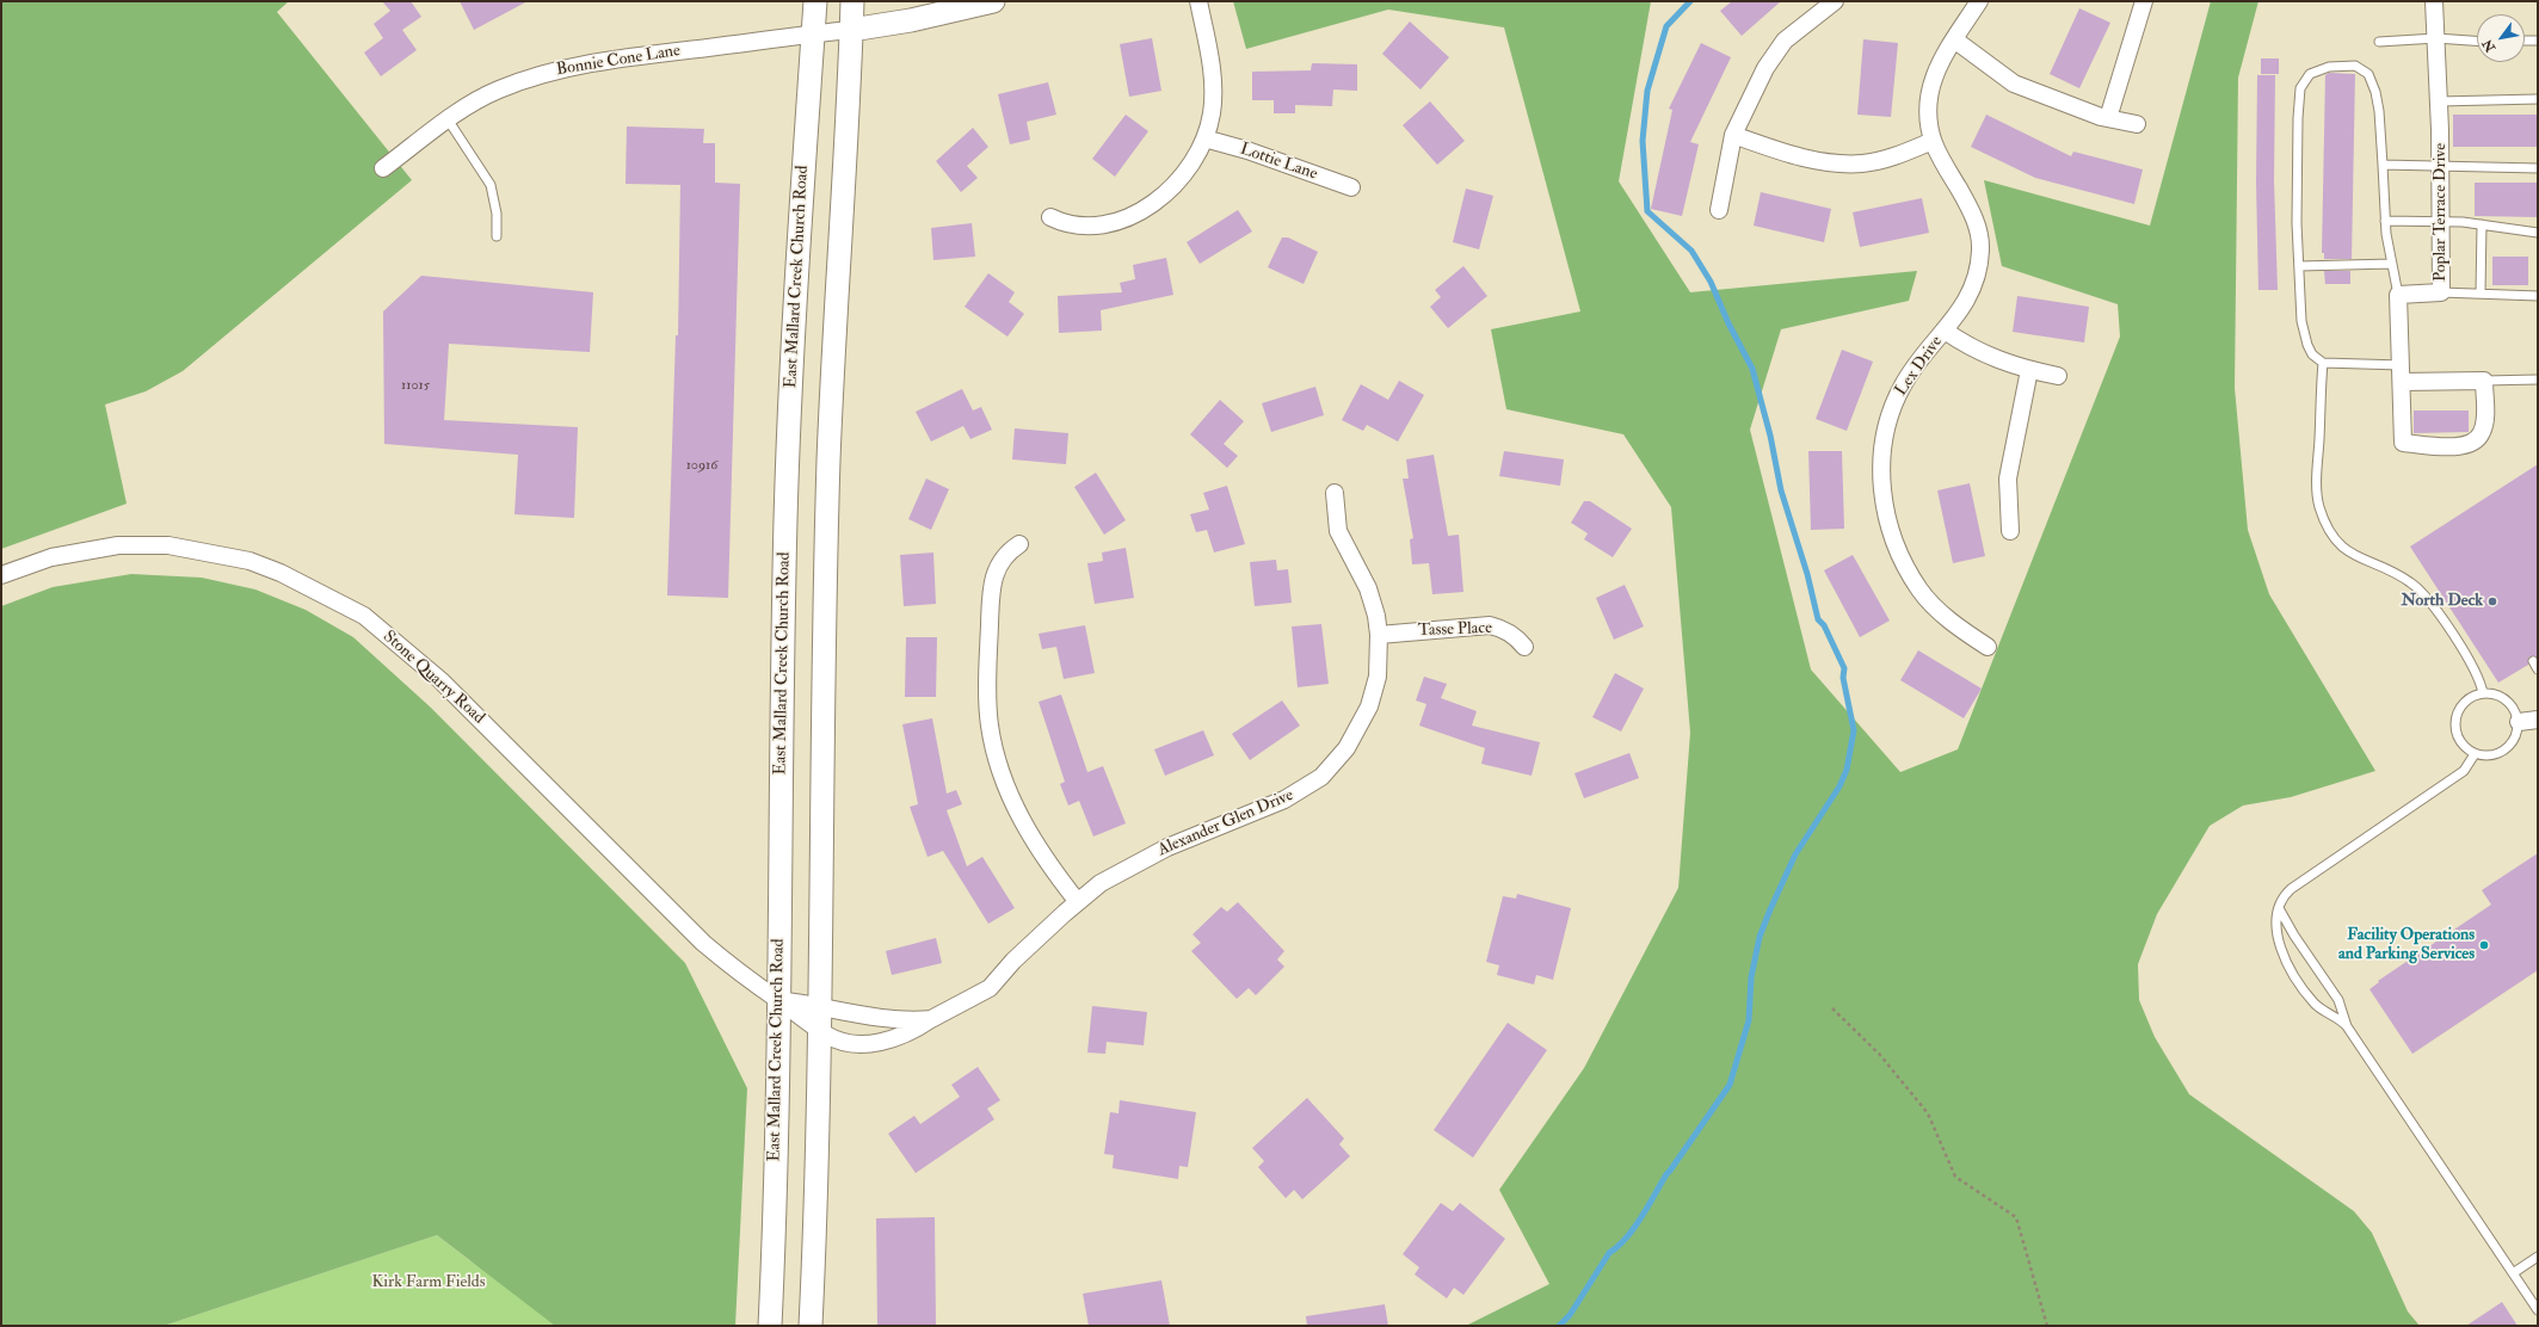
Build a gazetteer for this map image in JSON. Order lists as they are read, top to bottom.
{
  "streets": {
    "main road": ["East Mallard Creek Church Road"],
    "street": [
      "Bonnie Cone Lane",
      "Lottie Lane",
      "Poplar Terrace Drive",
      "Lex Drive",
      "Tasse Place",
      "Stone Quarry Road",
      "Alexander Glen Drive"
    ]
  },
  "crossings": [
    ["Bonnie Cone Lane", "East Mallard Creek Church Road"],
    ["East Mallard Creek Church Road", "Stone Quarry Road"],
    ["East Mallard Creek Church Road", "Alexander Glen Drive"],
    ["Tasse Place", "Alexander Glen Drive"],
    ["Stone Quarry Road", "Alexander Glen Drive"]
  ],
  "parks": ["Kirk Farm Fields"],
  "places": ["North Deck", "Facility Operations and Parking Services"],
  "house_numbers": ["11015", "10916"],
  "north": "bottom left"
}
